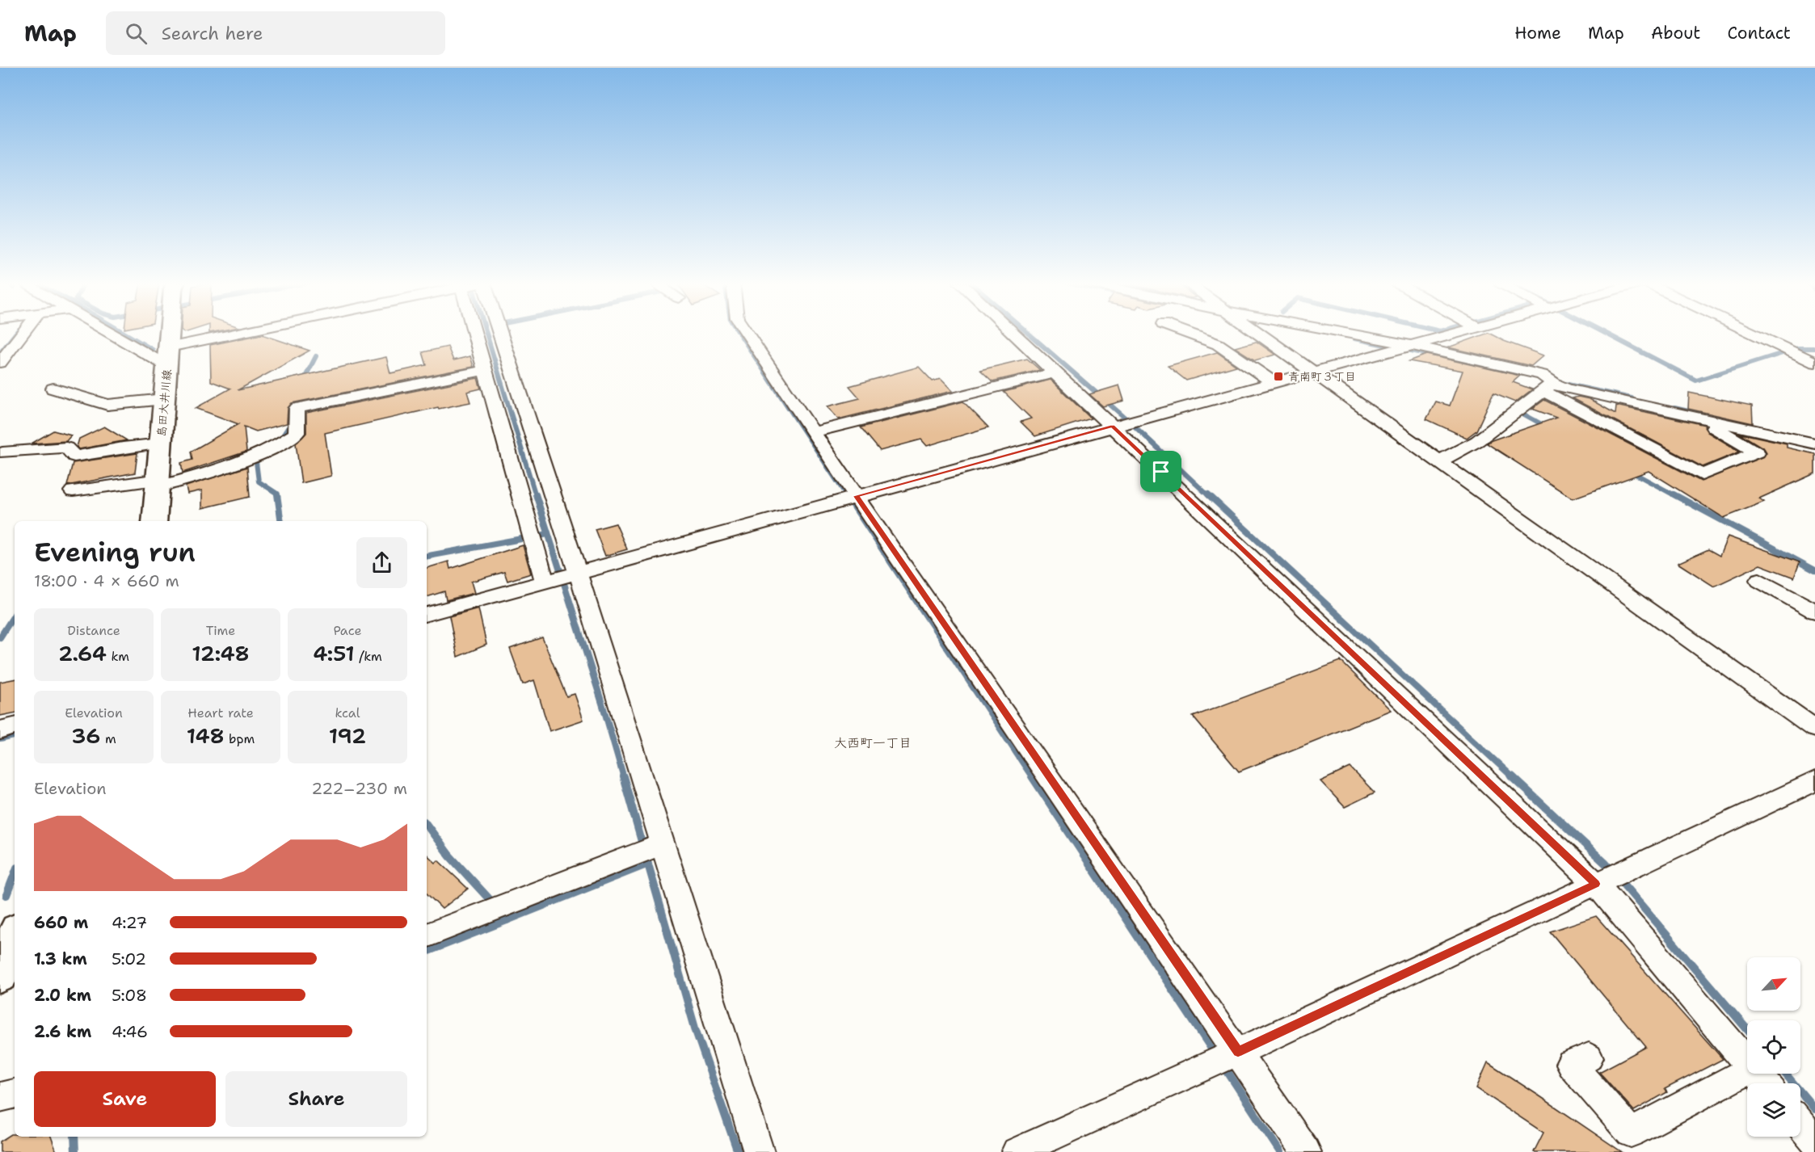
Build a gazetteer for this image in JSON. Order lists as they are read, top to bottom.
{
  "streets": {
    "main road": ["島田大井川線"]
  },
  "districts": ["大西町一丁目"],
  "places": {
    "transit": ["青南町３丁目"]
  },
  "north": "top right",
  "page": {
    "header": "Map",
    "search": "Search here",
    "nav": [
      "Home",
      "Map",
      "About",
      "Contact"
    ],
    "heading": ["Evening run", "18:00 · 4 × 660 m"],
    "stats": [
      ["Distance", "2.64 km"],
      ["Time", "12:48"],
      ["Pace", "4:51 /km"],
      ["Elevation", "36 m"],
      ["Heart rate", "148 bpm"],
      ["kcal", "192"]
    ],
    "chart": ["Elevation", "222–230 m"],
    "list": [
      {
        "name": "660 m",
        "note": "4:27"
      },
      {
        "name": "1.3 km",
        "note": "5:02"
      },
      {
        "name": "2.0 km",
        "note": "5:08"
      },
      {
        "name": "2.6 km",
        "note": "4:46"
      }
    ],
    "buttons": ["Save", "Share"]
  }
}
